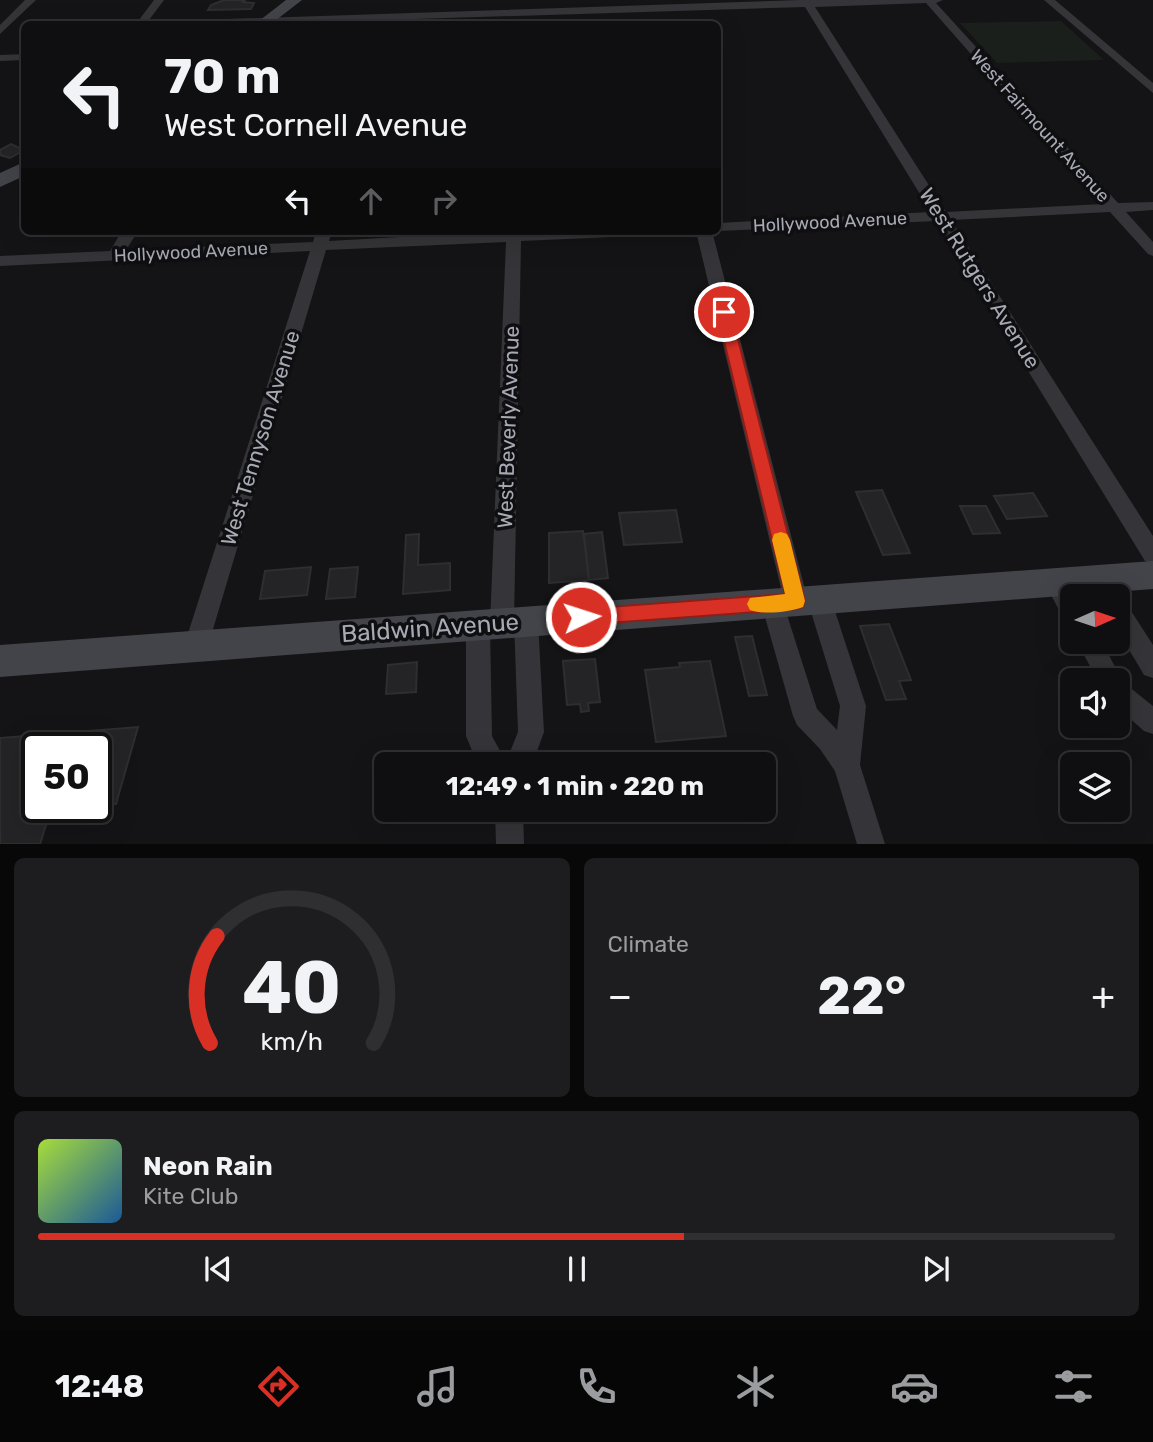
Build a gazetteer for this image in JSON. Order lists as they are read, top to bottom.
{
  "streets": {
    "main road": ["Baldwin Avenue"],
    "street": [
      "West Fairmount Avenue",
      "Hollywood Avenue",
      "West Rutgers Avenue",
      "West Beverly Avenue",
      "West Tennyson Avenue"
    ]
  },
  "crossings": [
    ["West Fairmount Avenue", "Hollywood Avenue"],
    ["Hollywood Avenue", "West Rutgers Avenue"],
    ["Hollywood Avenue", "West Tennyson Avenue"],
    ["West Beverly Avenue", "Baldwin Avenue"],
    ["West Tennyson Avenue", "Baldwin Avenue"]
  ],
  "north": "right",
  "page": {
    "turn": ["70 m", "West Cornell Avenue"],
    "limit": "50",
    "trip": "12:49 · 1 min · 220 m",
    "tile": "Climate",
    "heat": ["−", "22°", "+"],
    "song": ["Neon Rain", "Kite Club"],
    "tabs": "12:48",
    "gauge": ["40", "km/h"]
  }
}
